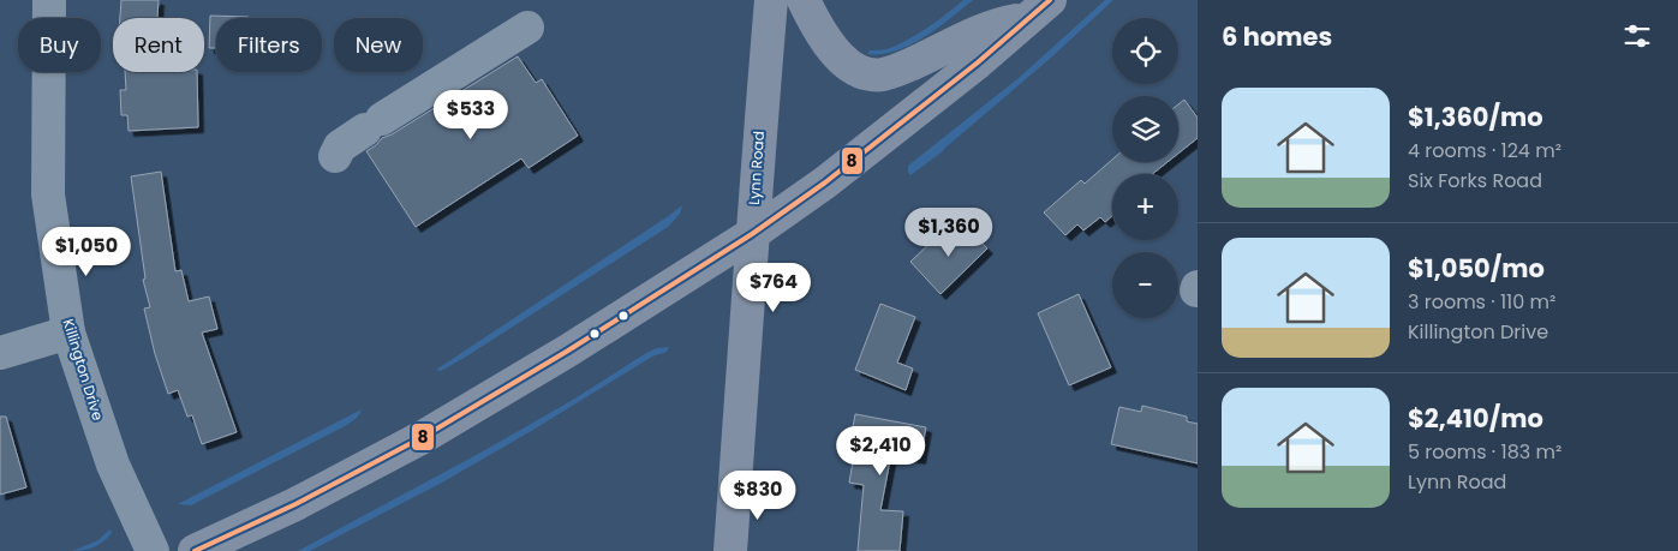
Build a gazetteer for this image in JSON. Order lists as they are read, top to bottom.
{
  "streets": {
    "main road": ["Lynn Road"],
    "street": ["Killington Drive"]
  },
  "lines": ["transit line 8"],
  "page": {
    "heading": "6 homes",
    "map_buttons": ["+", "−"],
    "chip": [
      "Buy",
      "Rent",
      "Filters",
      "New"
    ],
    "list": [
      {
        "name": "$1,360/mo",
        "note": "4 rooms · 124 m² · Six Forks Road"
      },
      {
        "name": "$1,050/mo",
        "note": "3 rooms · 110 m² · Killington Drive"
      },
      {
        "name": "$2,410/mo",
        "note": "5 rooms · 183 m² · Lynn Road"
      }
    ],
    "price": [
      "$533",
      "$1,360",
      "$1,050",
      "$764",
      "$2,410",
      "$830"
    ]
  }
}
